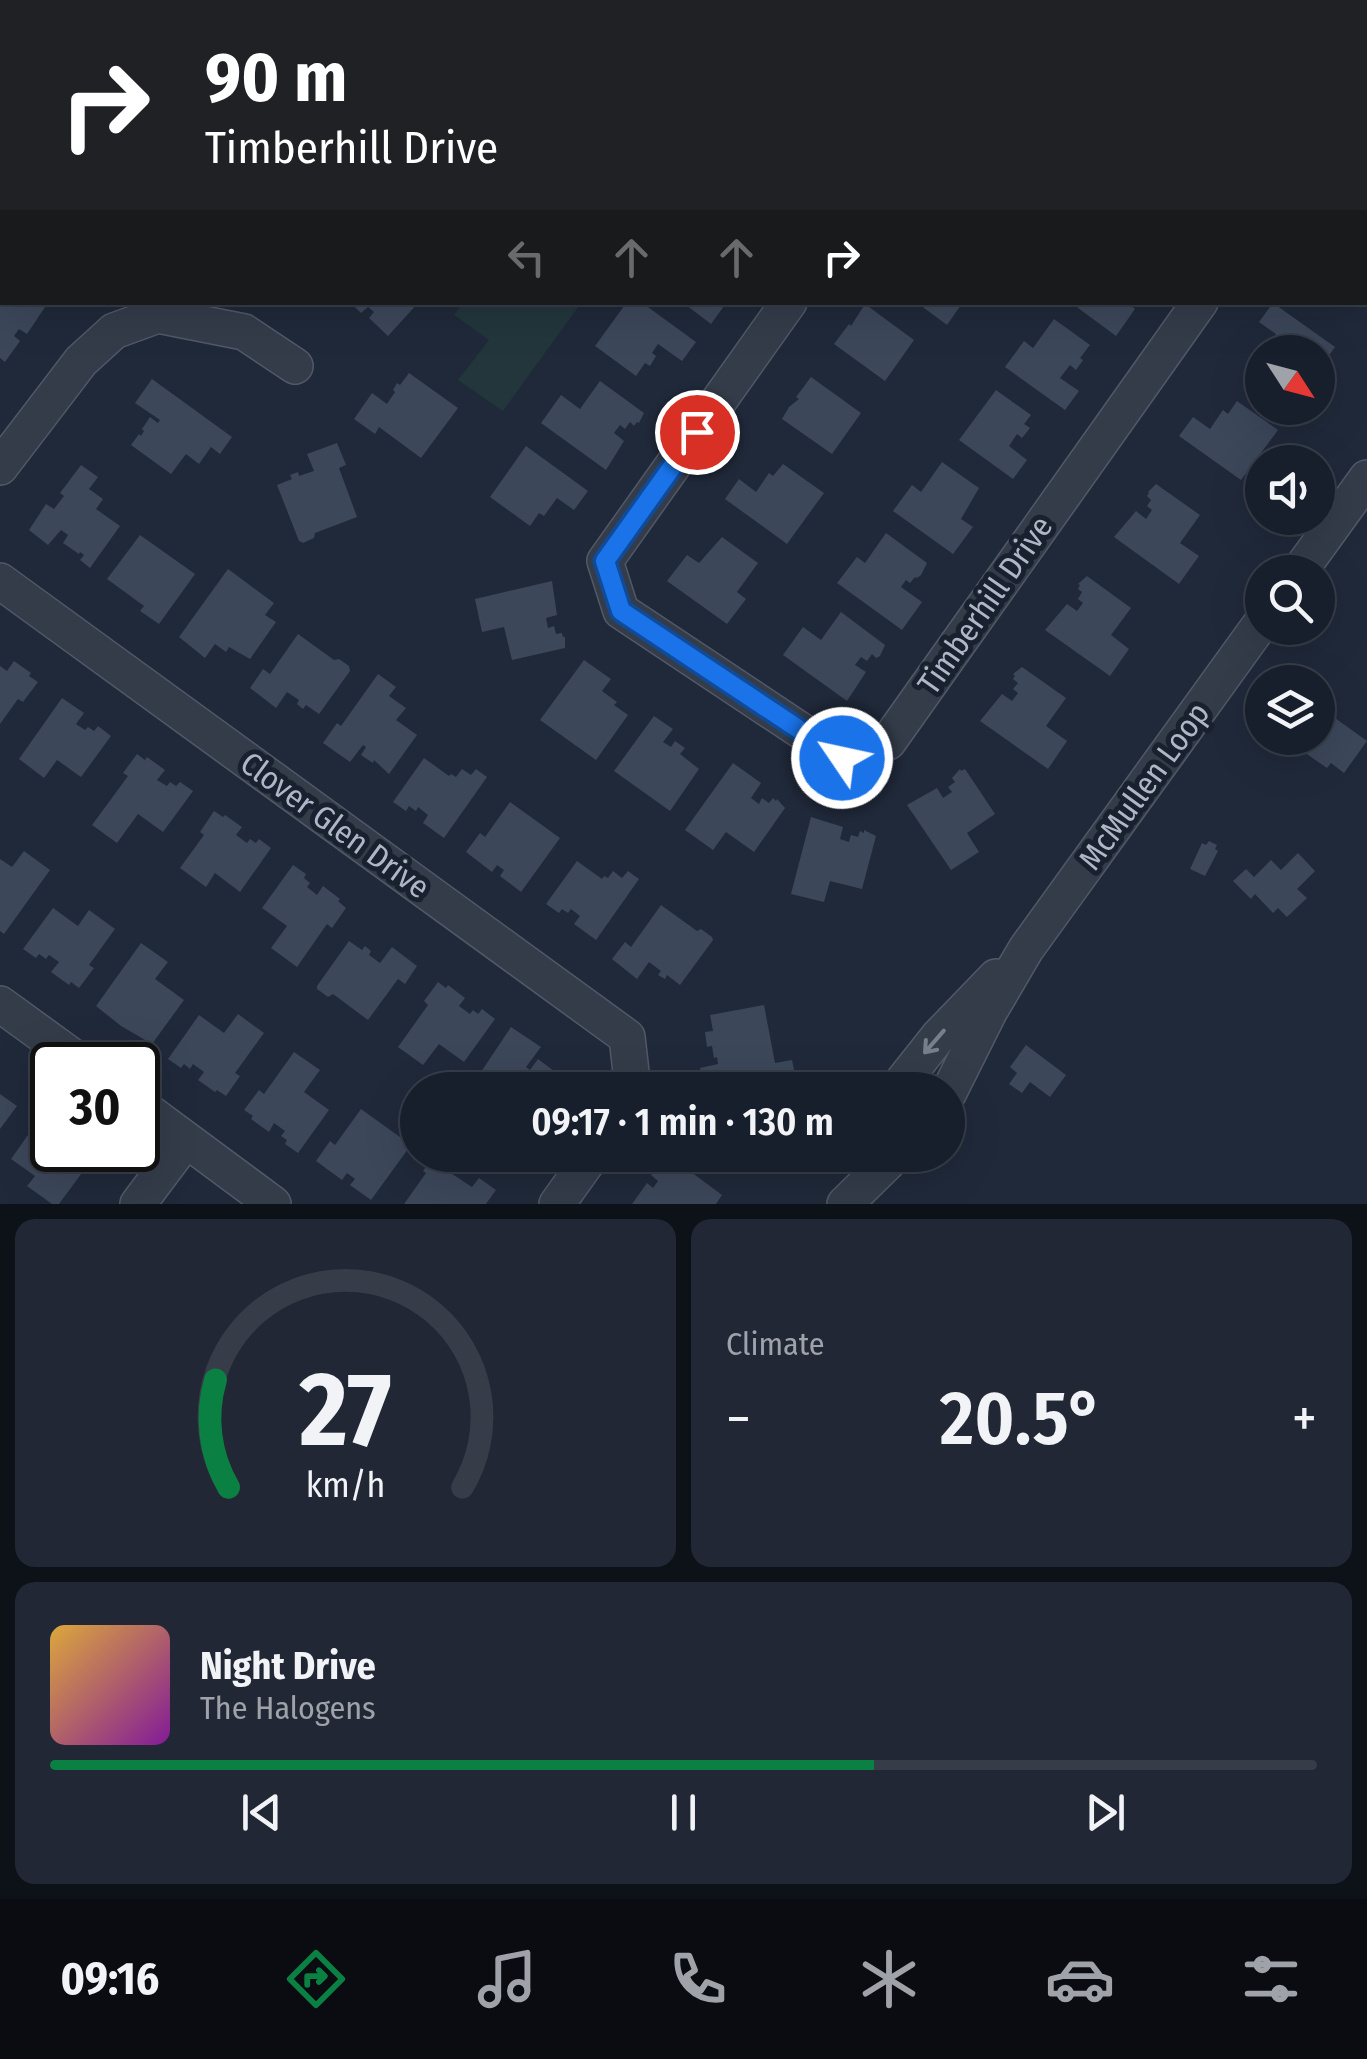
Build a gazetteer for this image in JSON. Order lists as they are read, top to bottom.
{
  "streets": {
    "street": ["Timberhill Drive", "McMullen Loop", "Clover Glen Drive"]
  },
  "north": "bottom right",
  "page": {
    "turn": ["90 m", "Timberhill Drive"],
    "limit": "30",
    "trip": "09:17 · 1 min · 130 m",
    "tile": "Climate",
    "heat": ["−", "20.5°", "+"],
    "song": ["Night Drive", "The Halogens"],
    "tabs": "09:16",
    "gauge": ["27", "km/h"]
  }
}
